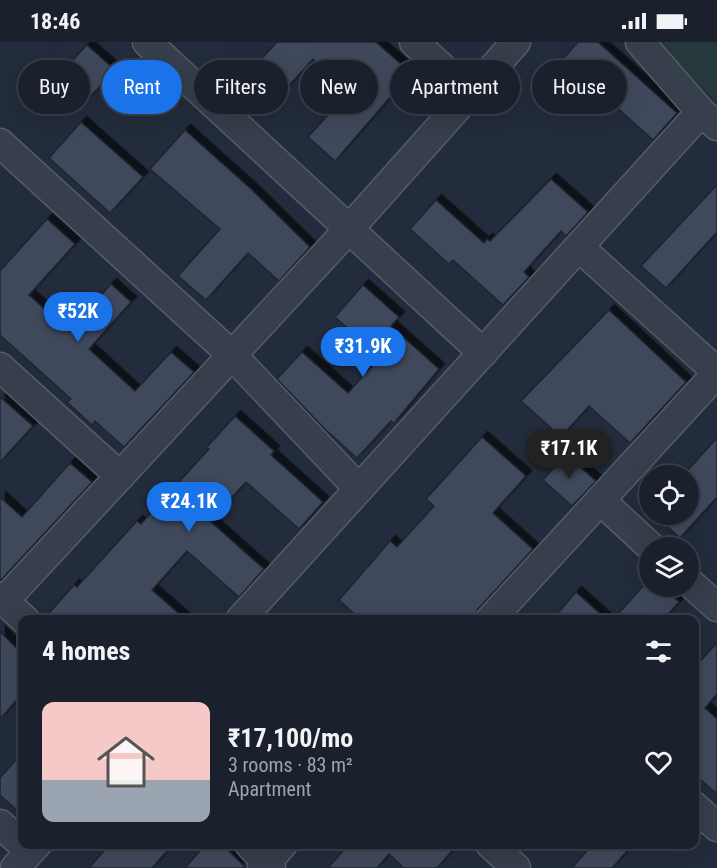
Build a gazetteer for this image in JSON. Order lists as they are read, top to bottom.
{
  "page": {
    "status": "18:46",
    "chip": [
      "Buy",
      "Rent",
      "Filters",
      "New",
      "Apartment",
      "House"
    ],
    "price": [
      "₹52K",
      "₹31.9K",
      "₹17.1K",
      "₹24.1K"
    ],
    "heading": "4 homes",
    "list": [
      {
        "name": "₹17,100/mo",
        "note": "3 rooms · 83 m² · Apartment"
      }
    ]
  }
}
